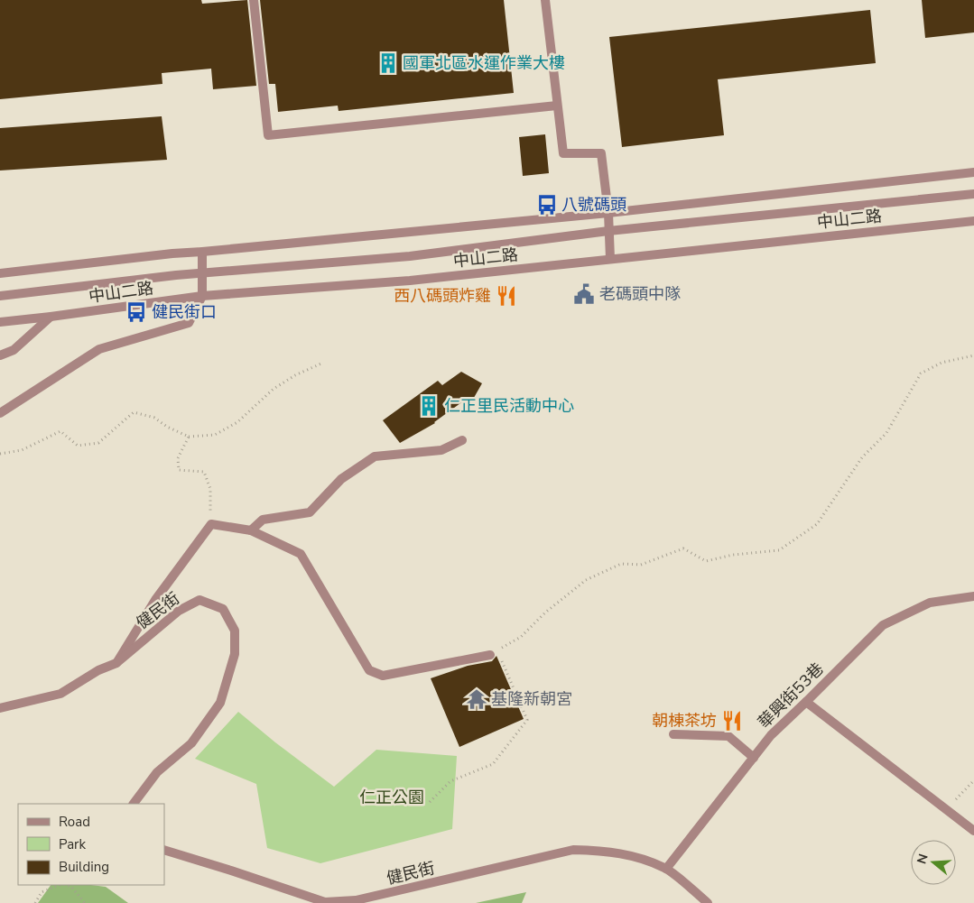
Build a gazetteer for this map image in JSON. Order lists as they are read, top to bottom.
{
  "streets": {
    "street": ["中山二路", "健民街", "華興街53巷"]
  },
  "crossings": [
    ["健民街", "華興街53巷"]
  ],
  "parks": ["仁正公園"],
  "places": {
    "building": ["國軍北區水運作業大樓", "仁正里民活動中心"],
    "bus stop": ["八號碼頭", "健民街口"],
    "public building": ["老碼頭中隊"],
    "restaurant": ["西八碼頭炸雞", "朝棟茶坊"],
    "temple": ["基隆新朝宮"]
  },
  "legend": ["Road", "Park", "Building"],
  "north": "left"
}
